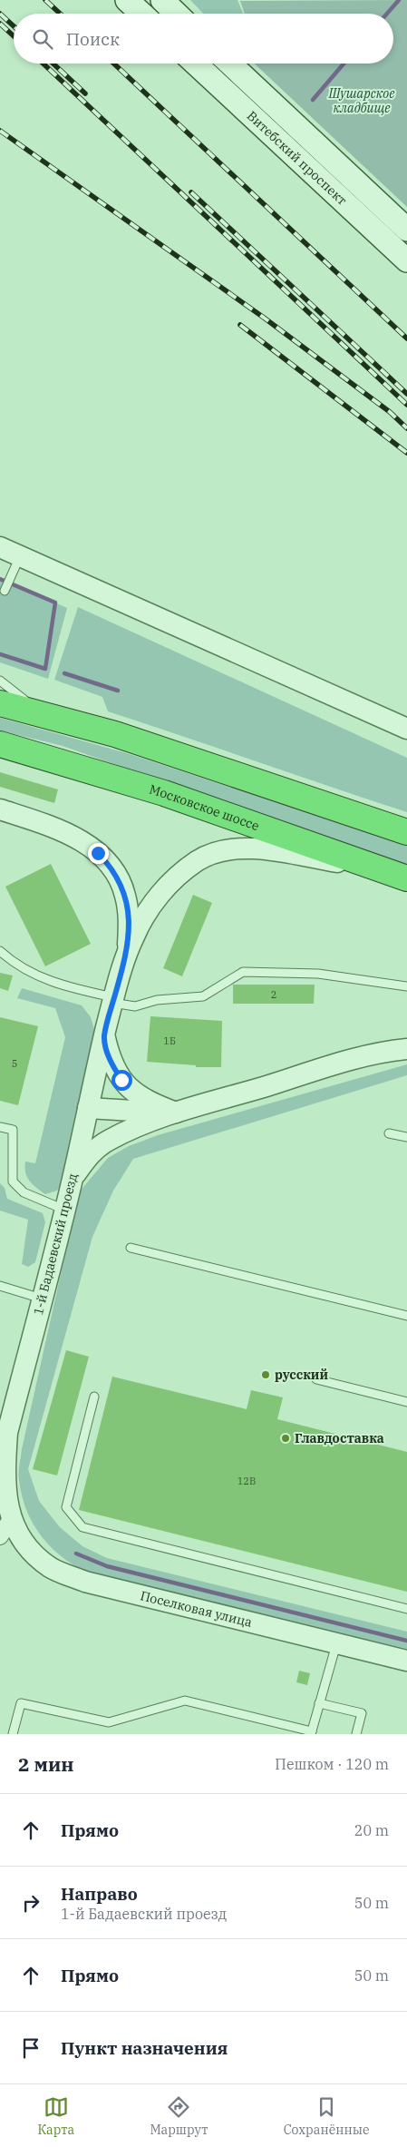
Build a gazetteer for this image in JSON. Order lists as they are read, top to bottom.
{
  "streets": {
    "highway": ["Московское шоссе"],
    "main road": ["Витебский проспект"],
    "street": ["1-й Бадаевский проезд", "Поселковая улица"]
  },
  "crossings": [
    ["1-й Бадаевский проезд", "Поселковая улица"]
  ],
  "parks": ["Шушарское кладбище"],
  "places": ["русский", "Главдоставка"],
  "house_numbers": [
    "2",
    "1Б",
    "5",
    "12В"
  ],
  "page": {
    "search": "Поиск",
    "heading": ["2 мин", "Пешком · 120 m"],
    "list": [
      ["Прямо", "20 m"],
      ["Направо", "1-й Бадаевский проезд", "50 m"],
      ["Прямо", "50 m"],
      "Пункт назначения"
    ],
    "nav": ["Карта", "Маршрут", "Сохранённые"]
  }
}
